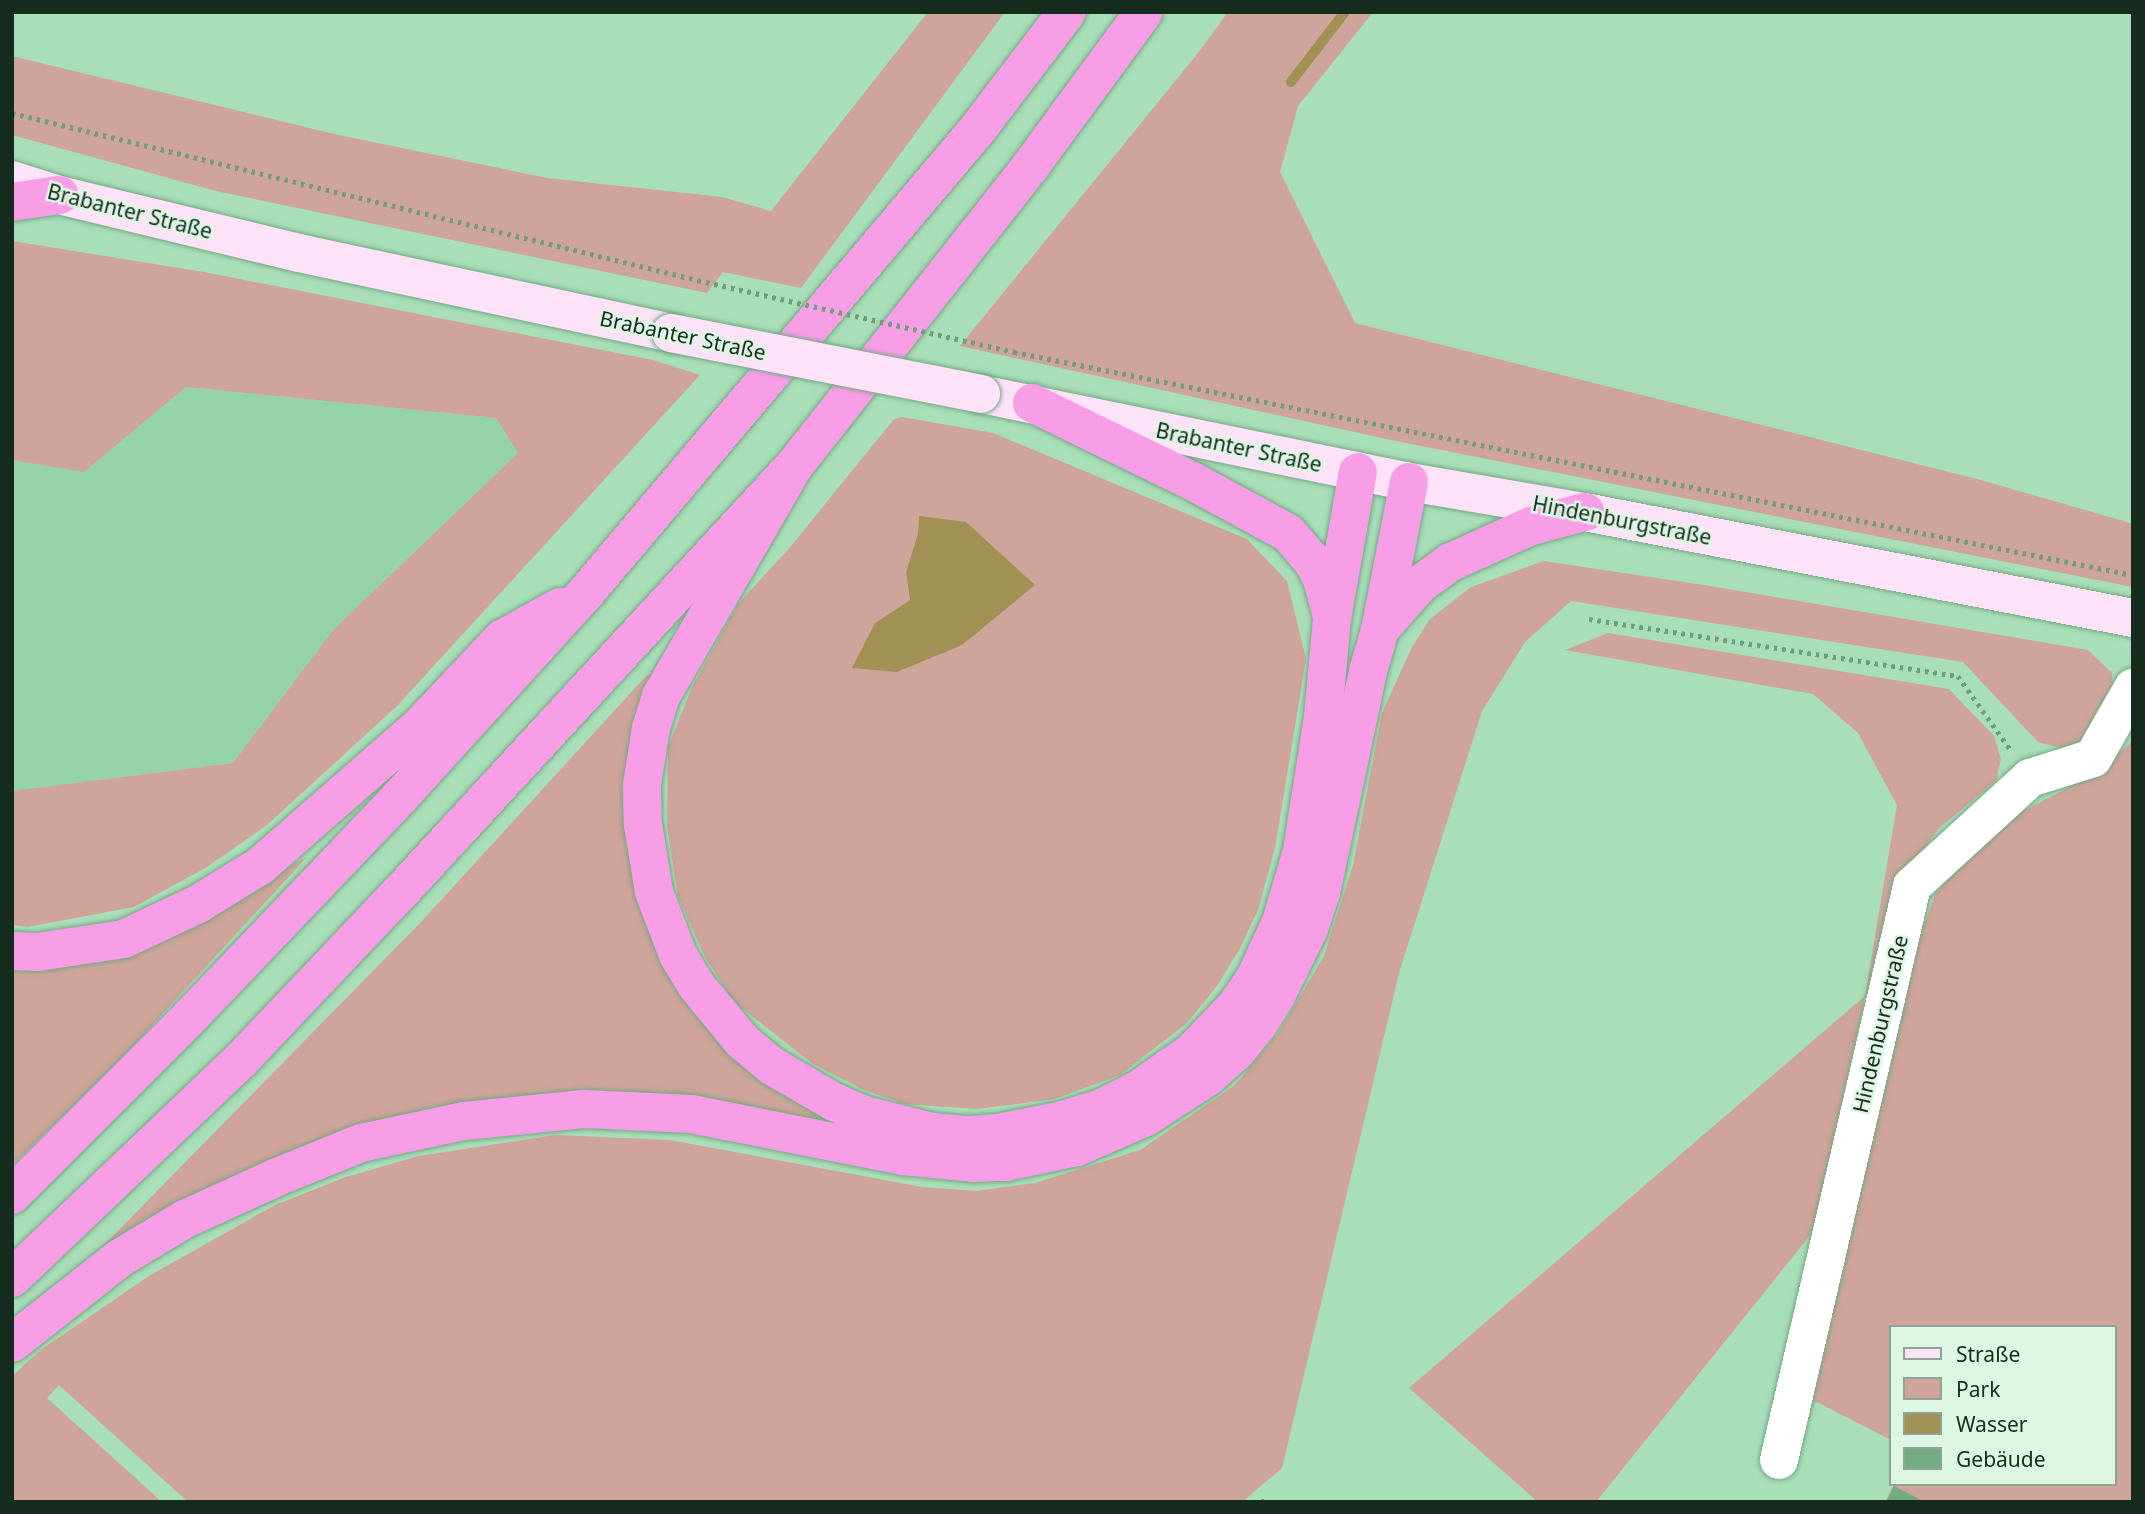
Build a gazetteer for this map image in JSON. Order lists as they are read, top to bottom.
{
  "streets": {
    "main road": ["Brabanter Straße", "Hindenburgstraße"]
  },
  "crossings": [
    ["Brabanter Straße", "Hindenburgstraße"]
  ],
  "legend": [
    "Straße",
    "Park",
    "Wasser",
    "Gebäude"
  ]
}
